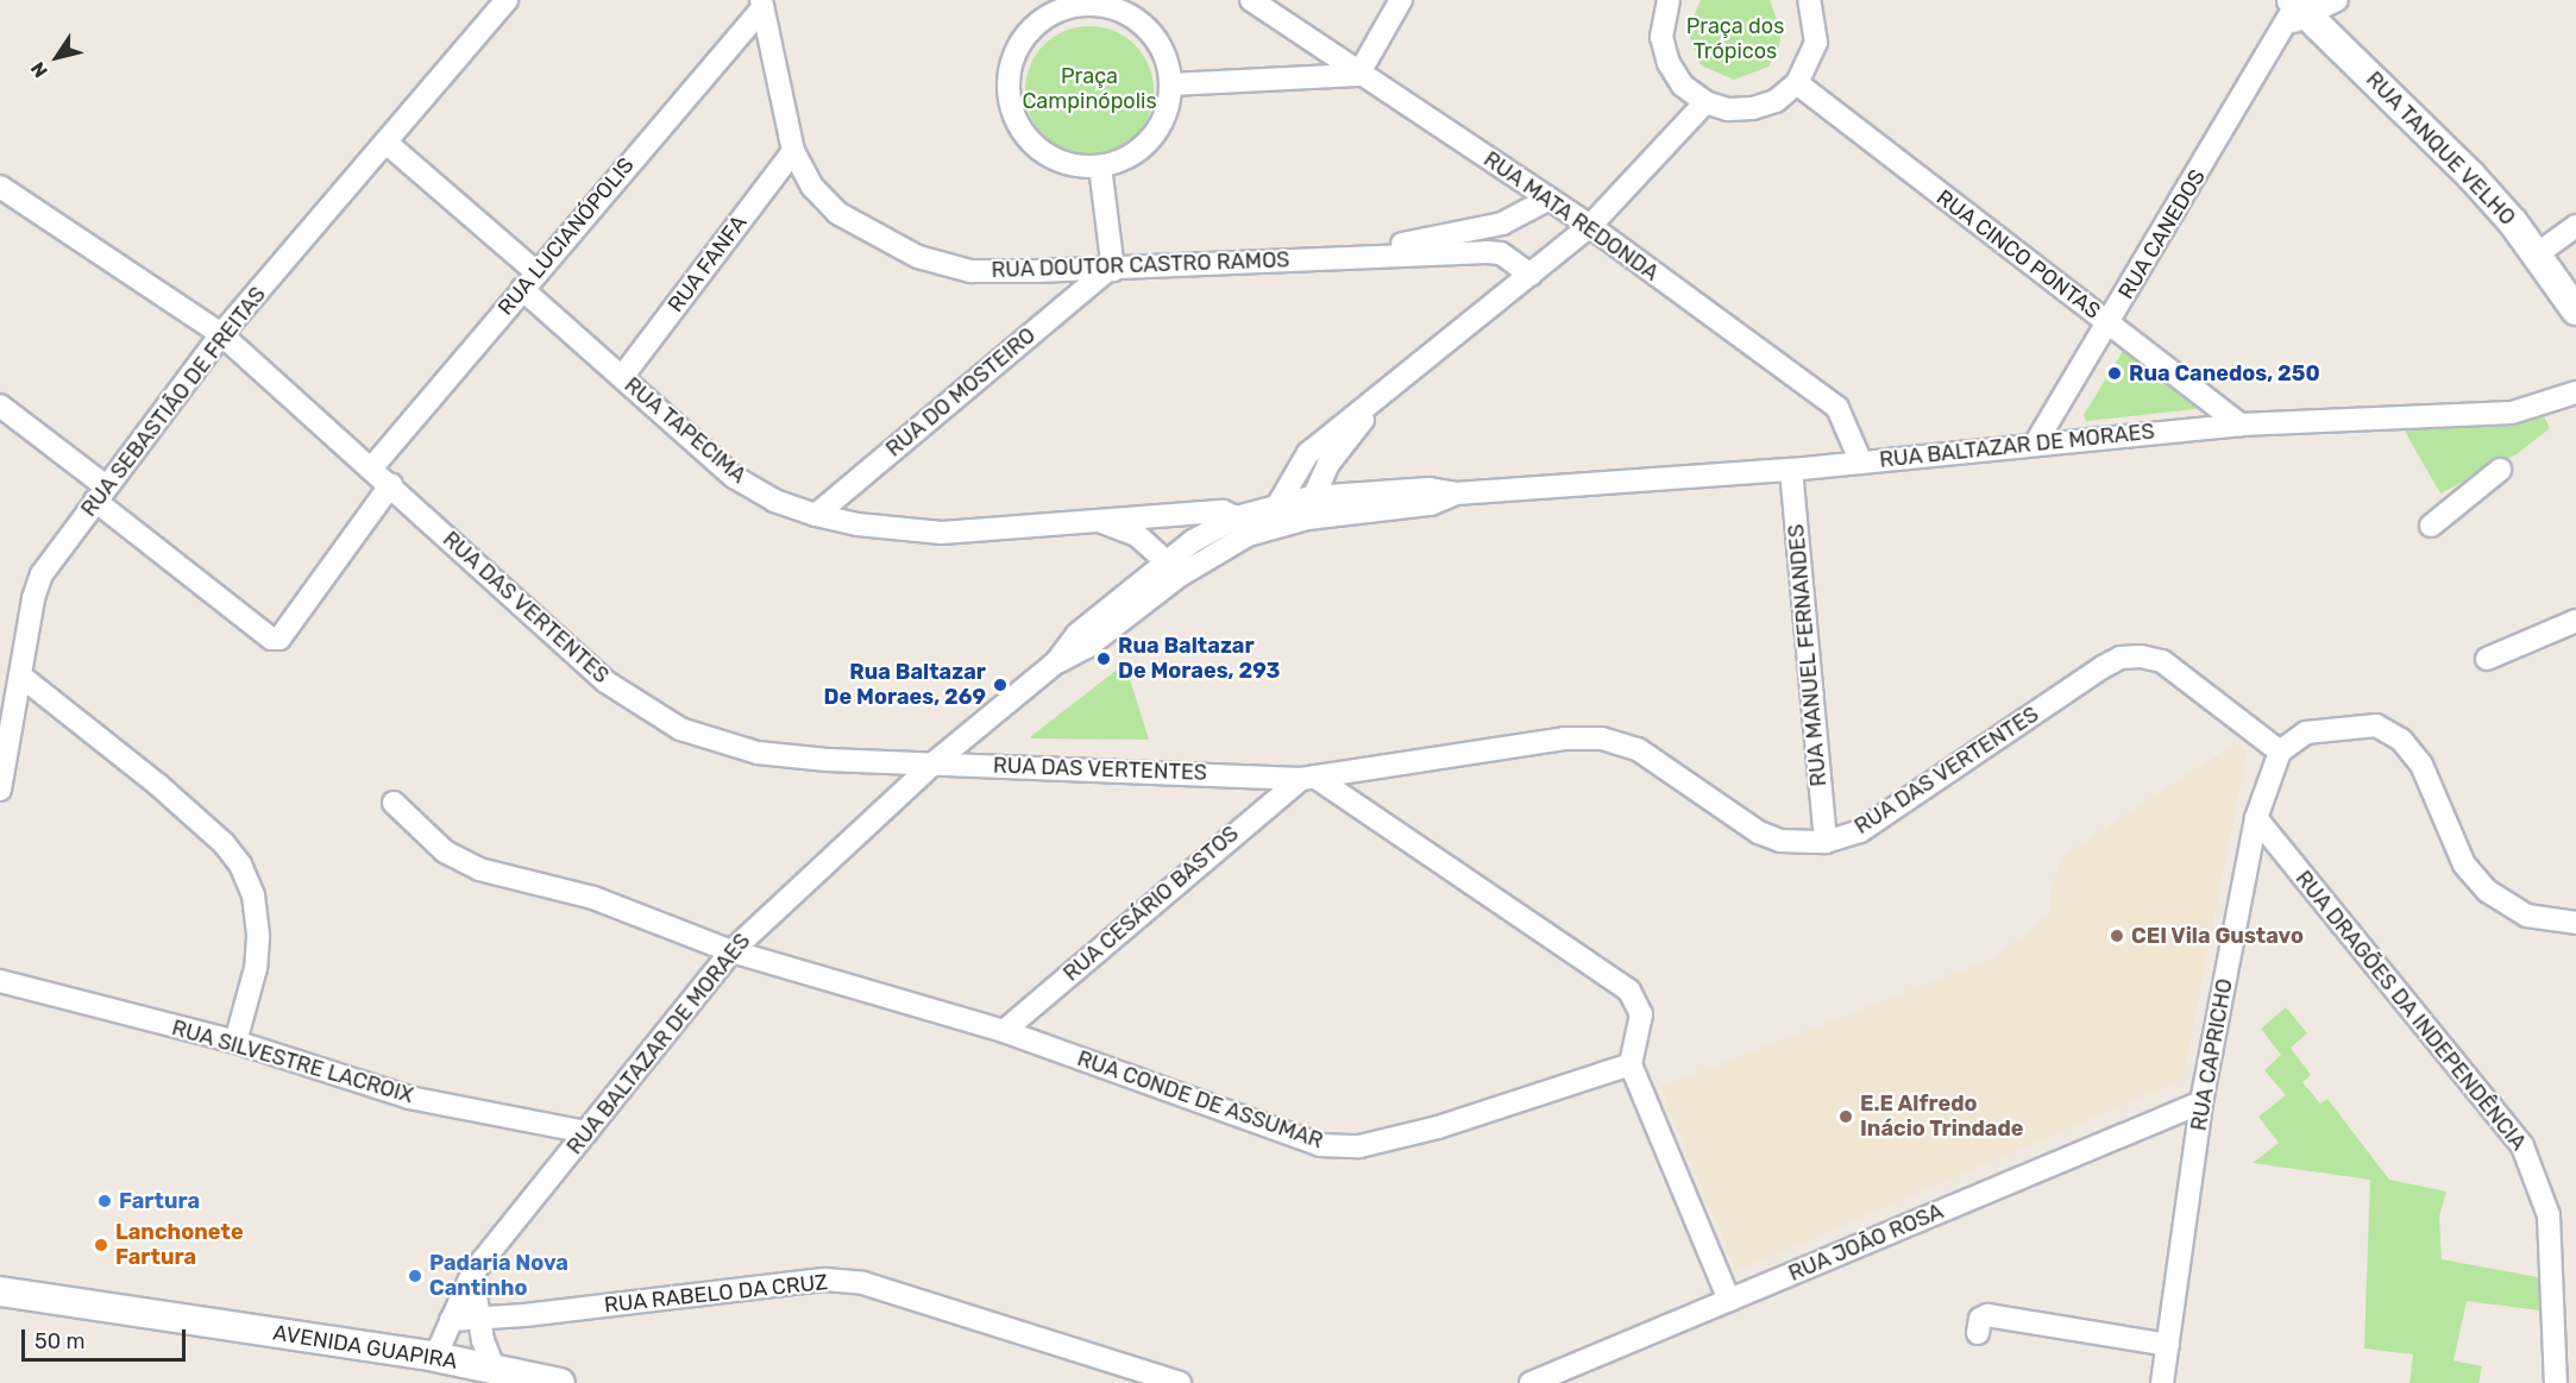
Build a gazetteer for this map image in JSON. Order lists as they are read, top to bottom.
{
  "streets": {
    "main road": ["RUA TANQUE VELHO", "AVENIDA GUAPIRA"],
    "street": [
      "RUA MATA REDONDA",
      "RUA CANEDOS",
      "RUA LUCIANÓPOLIS",
      "RUA CINCO PONTAS",
      "RUA FANFA",
      "RUA DOUTOR CASTRO RAMOS",
      "RUA DO MOSTEIRO",
      "RUA SEBASTIÃO DE FREITAS",
      "RUA TAPECIMA",
      "RUA BALTAZAR DE MORAES",
      "RUA DAS VERTENTES",
      "RUA MANUEL FERNANDES",
      "RUA CESÁRIO BASTOS",
      "RUA DRAGÕES DA INDEPENDÊNCIA",
      "RUA CAPRICHO",
      "RUA SILVESTRE LACROIX",
      "RUA CONDE DE ASSUMAR",
      "RUA JOÃO ROSA",
      "RUA RABELO DA CRUZ"
    ]
  },
  "crossings": [
    ["RUA TANQUE VELHO", "RUA CANEDOS"],
    ["RUA MATA REDONDA", "RUA DOUTOR CASTRO RAMOS"],
    ["RUA MATA REDONDA", "RUA BALTAZAR DE MORAES"],
    ["RUA CANEDOS", "RUA CINCO PONTAS"],
    ["RUA CANEDOS", "RUA BALTAZAR DE MORAES"],
    ["RUA LUCIANÓPOLIS", "RUA DOUTOR CASTRO RAMOS"],
    ["RUA LUCIANÓPOLIS", "RUA TAPECIMA"],
    ["RUA LUCIANÓPOLIS", "RUA DAS VERTENTES"],
    ["RUA CINCO PONTAS", "RUA BALTAZAR DE MORAES"],
    ["RUA FANFA", "RUA DOUTOR CASTRO RAMOS"],
    ["RUA FANFA", "RUA TAPECIMA"],
    ["RUA DOUTOR CASTRO RAMOS", "RUA DO MOSTEIRO"],
    ["RUA DO MOSTEIRO", "RUA TAPECIMA"],
    ["RUA SEBASTIÃO DE FREITAS", "RUA DAS VERTENTES"],
    ["RUA TAPECIMA", "RUA BALTAZAR DE MORAES"],
    ["RUA BALTAZAR DE MORAES", "RUA DAS VERTENTES"],
    ["RUA BALTAZAR DE MORAES", "RUA MANUEL FERNANDES"],
    ["RUA BALTAZAR DE MORAES", "RUA SILVESTRE LACROIX"],
    ["RUA BALTAZAR DE MORAES", "RUA CONDE DE ASSUMAR"],
    ["RUA BALTAZAR DE MORAES", "RUA RABELO DA CRUZ"],
    ["RUA BALTAZAR DE MORAES", "AVENIDA GUAPIRA"],
    ["RUA DAS VERTENTES", "RUA MANUEL FERNANDES"],
    ["RUA DAS VERTENTES", "RUA CESÁRIO BASTOS"],
    ["RUA DAS VERTENTES", "RUA CAPRICHO"],
    ["RUA CESÁRIO BASTOS", "RUA CONDE DE ASSUMAR"],
    ["RUA DRAGÕES DA INDEPENDÊNCIA", "RUA CAPRICHO"],
    ["RUA CAPRICHO", "RUA JOÃO ROSA"]
  ],
  "parks": ["Praça dos Trópicos", "Praça Campinópolis"],
  "places": [
    "Rua Canedos, 250",
    "Rua Baltazar De Moraes, 293",
    "Rua Baltazar De Moraes, 269",
    "CEI Vila Gustavo",
    "E.E Alfredo Inácio Trindade",
    "Fartura",
    "Lanchonete Fartura",
    "Padaria Nova Cantinho"
  ],
  "scale_bar": "50 m",
  "north": "bottom left"
}
